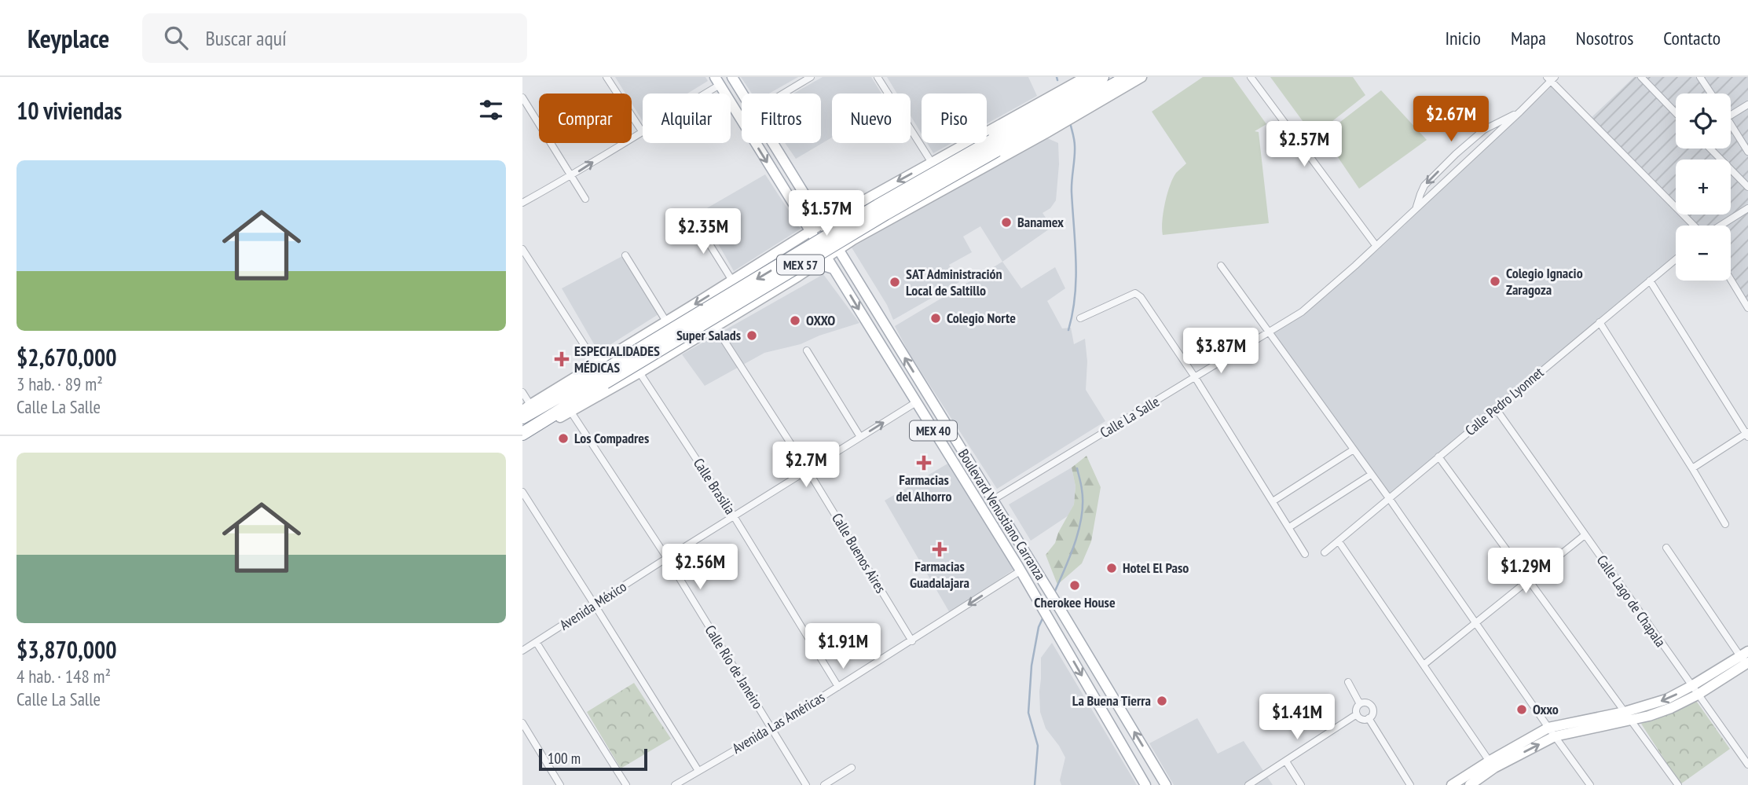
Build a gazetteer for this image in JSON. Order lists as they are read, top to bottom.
{
  "streets": {
    "highway": ["MEX 57"],
    "street": [
      "Calle Pedro Lyonnet",
      "Calle La Salle",
      "MEX 40",
      "Calle Brasilia",
      "Boulevard Venustiano Carranza",
      "Calle Buenos Aires",
      "Calle Lago de Chapala",
      "Avenida México",
      "Calle Río de Janeiro",
      "Avenida Las Américas"
    ]
  },
  "crossings": [
    ["Calle Pedro Lyonnet", "Calle Lago de Chapala"],
    ["Calle La Salle", "Boulevard Venustiano Carranza"],
    ["Calle Brasilia", "Avenida México"],
    ["Calle Brasilia", "Avenida Las Américas"],
    ["Boulevard Venustiano Carranza", "Avenida México"],
    ["Boulevard Venustiano Carranza", "Avenida Las Américas"],
    ["Calle Buenos Aires", "Avenida México"],
    ["Calle Buenos Aires", "Avenida Las Américas"],
    ["Avenida México", "Calle Río de Janeiro"],
    ["Calle Río de Janeiro", "Avenida Las Américas"]
  ],
  "places": {
    "other": [
      "Banamex",
      "Colegio Ignacio Zaragoza",
      "SAT Administración Local de Saltillo",
      "Colegio Norte",
      "OXXO",
      "Super Salads",
      "Los Compadres",
      "Hotel El Paso",
      "Cherokee House",
      "La Buena Tierra",
      "Oxxo"
    ],
    "health": ["ESPECIALIDADES MÉDICAS", "Farmacias del Alhorro", "Farmacias Guadalajara"]
  },
  "scale_bar": "100 m",
  "page": {
    "header": "Keyplace",
    "search": "Buscar aquí",
    "nav": [
      "Inicio",
      "Mapa",
      "Nosotros",
      "Contacto"
    ],
    "heading": "10 viviendas",
    "map_buttons": ["+", "−"],
    "chip": [
      "Comprar",
      "Alquilar",
      "Filtros",
      "Nuevo",
      "Piso"
    ],
    "price": [
      "$2.67M",
      "$2.57M",
      "$1.57M",
      "$2.35M",
      "$3.87M",
      "$2.7M",
      "$2.56M",
      "$1.29M",
      "$1.91M",
      "$1.41M"
    ],
    "list": [
      {
        "name": "$2,670,000",
        "note": "3 hab. · 89 m² · Calle La Salle"
      },
      {
        "name": "$3,870,000",
        "note": "4 hab. · 148 m² · Calle La Salle"
      }
    ],
    "scale": "100 m"
  }
}
